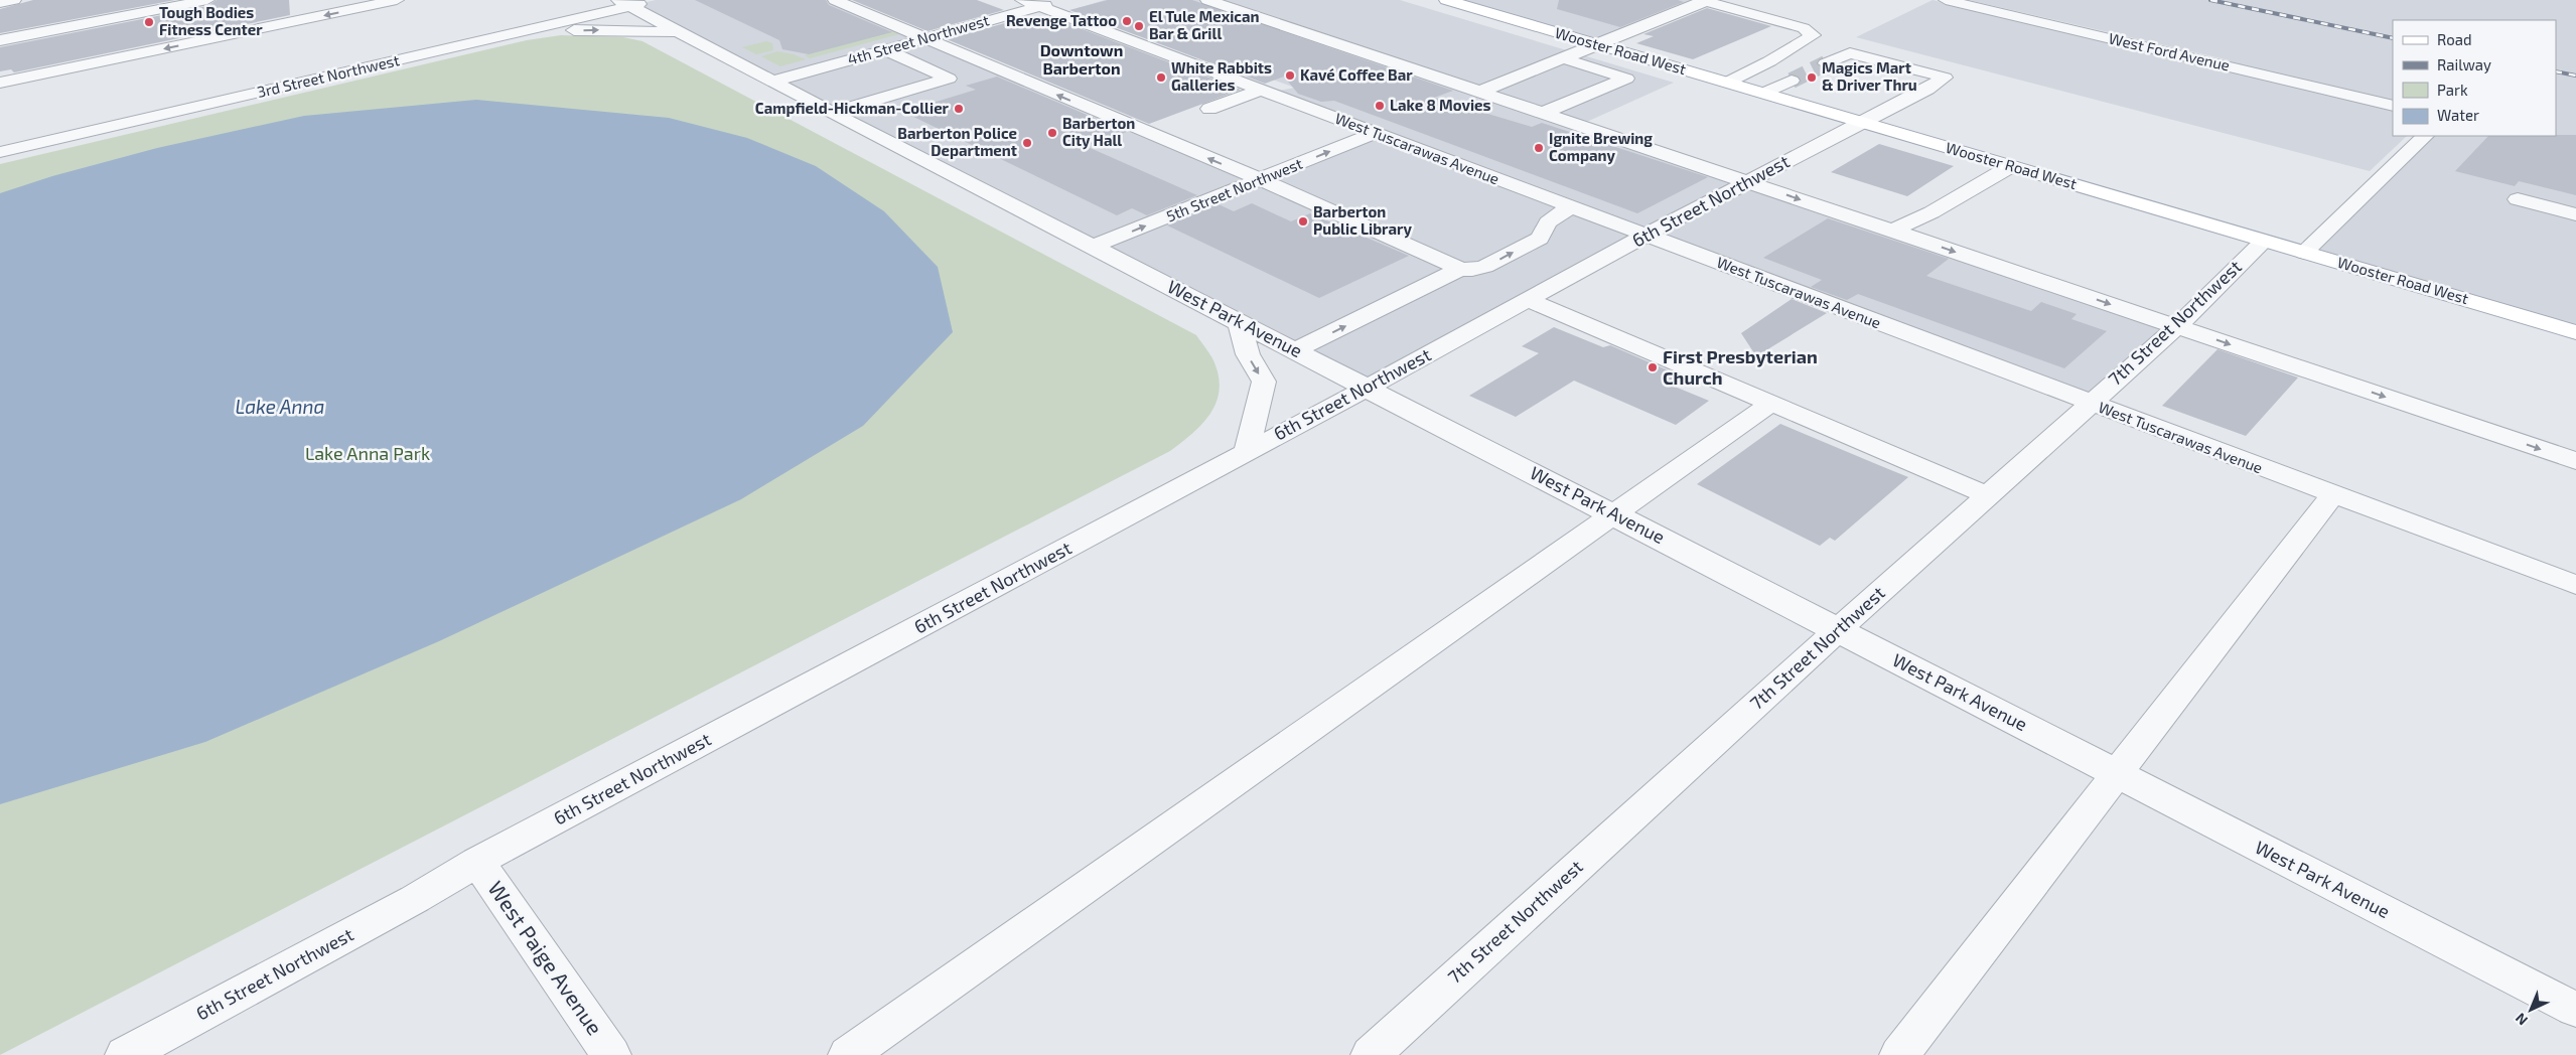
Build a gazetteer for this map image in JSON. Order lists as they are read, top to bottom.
{
  "streets": {
    "main road": ["Wooster Road West"],
    "street": [
      "4th Street Northwest",
      "West Ford Avenue",
      "3rd Street Northwest",
      "West Tuscarawas Avenue",
      "5th Street Northwest",
      "6th Street Northwest",
      "West Park Avenue",
      "7th Street Northwest",
      "West Paige Avenue"
    ]
  },
  "crossings": [
    ["4th Street Northwest", "West Tuscarawas Avenue"],
    ["4th Street Northwest", "West Park Avenue"],
    ["Wooster Road West", "6th Street Northwest"],
    ["Wooster Road West", "7th Street Northwest"],
    ["3rd Street Northwest", "West Park Avenue"],
    ["West Tuscarawas Avenue", "5th Street Northwest"],
    ["West Tuscarawas Avenue", "6th Street Northwest"],
    ["West Tuscarawas Avenue", "7th Street Northwest"],
    ["5th Street Northwest", "West Park Avenue"],
    ["6th Street Northwest", "West Park Avenue"],
    ["6th Street Northwest", "West Paige Avenue"],
    ["West Park Avenue", "7th Street Northwest"]
  ],
  "districts": ["Downtown Barberton"],
  "water": ["Lake Anna"],
  "parks": ["Lake Anna Park"],
  "places": [
    "Revenge Tattoo",
    "Tough Bodies Fitness Center",
    "El Tule Mexican Bar & Grill",
    "Kavé Coffee Bar",
    "White Rabbits Galleries",
    "Magics Mart & Driver Thru",
    "Lake 8 Movies",
    "Campfield-Hickman-Collier",
    "Barberton City Hall",
    "Barberton Police Department",
    "Ignite Brewing Company",
    "Barberton Public Library",
    "First Presbyterian Church"
  ],
  "legend": [
    "Road",
    "Railway",
    "Park",
    "Water"
  ],
  "north": "bottom left"
}
